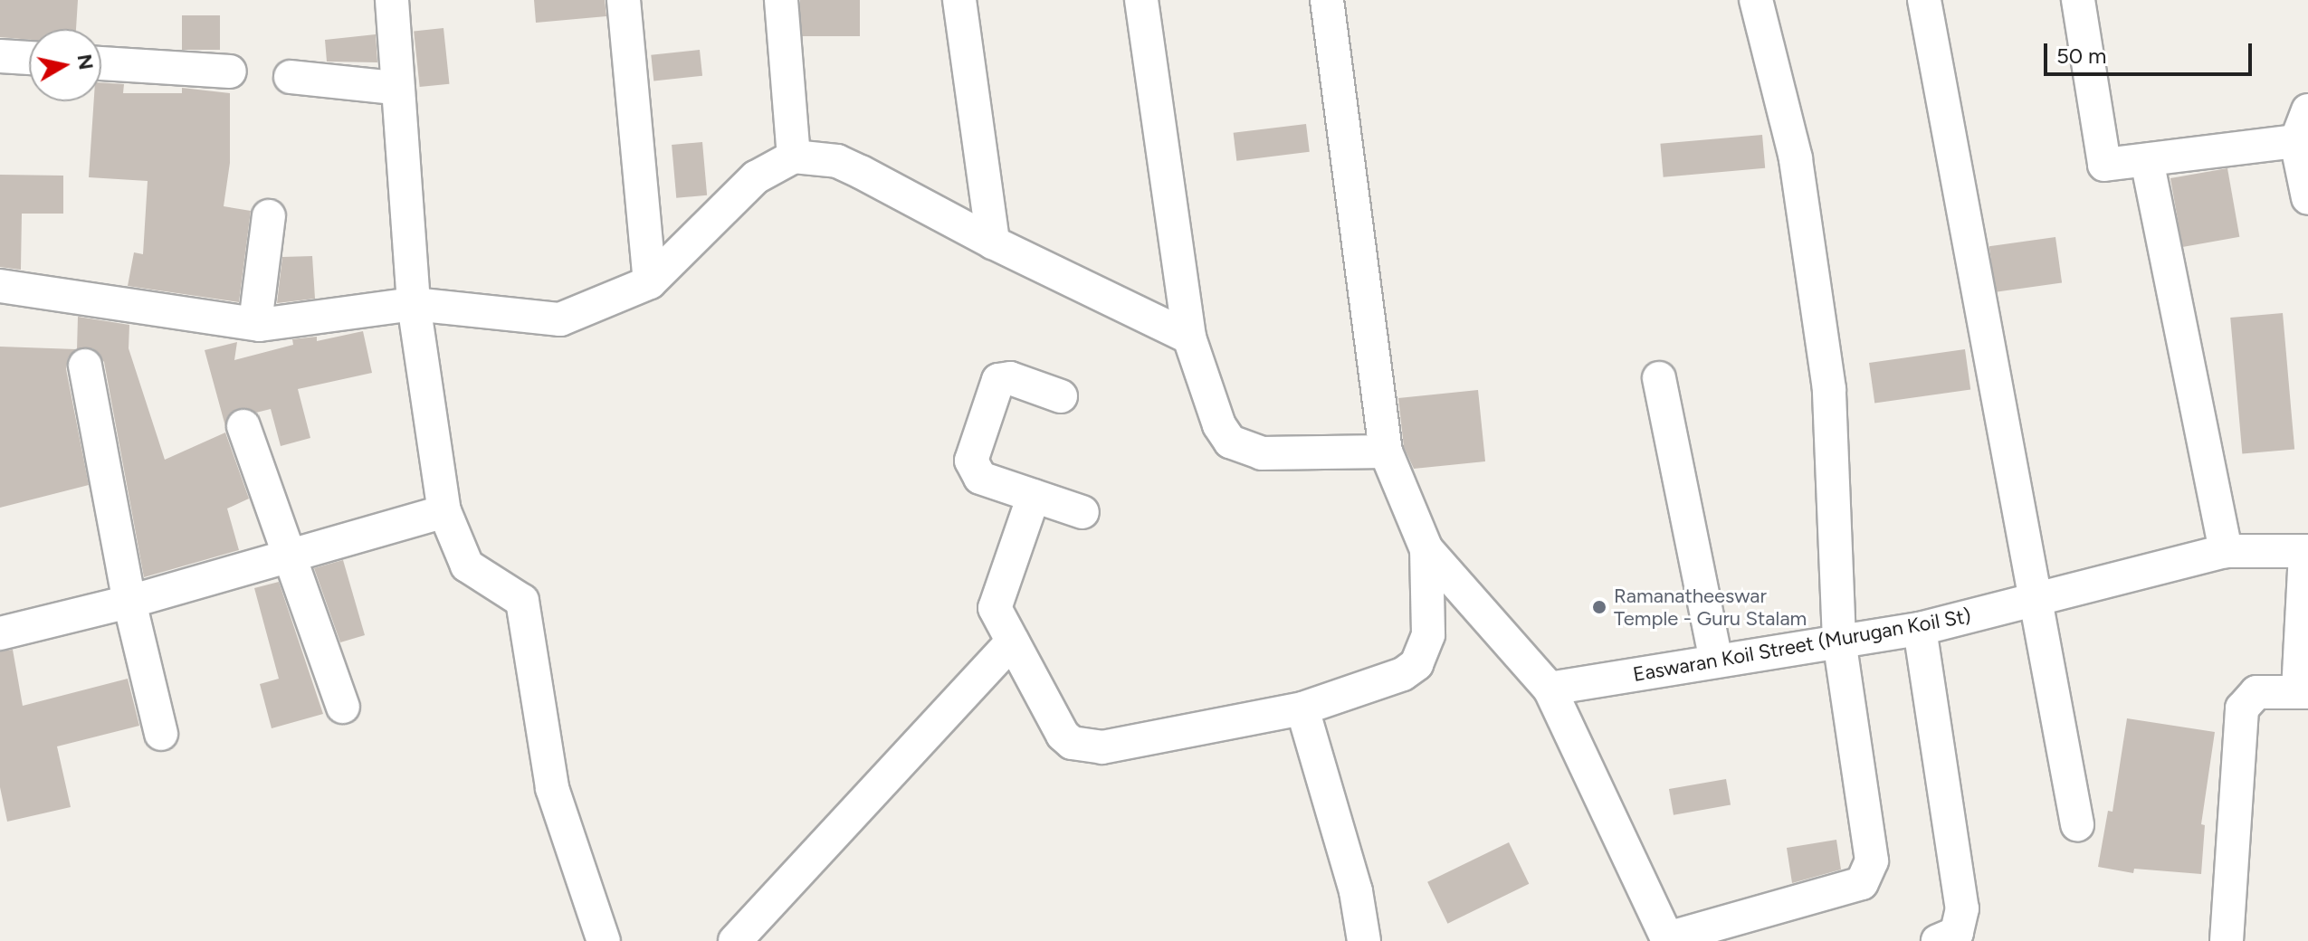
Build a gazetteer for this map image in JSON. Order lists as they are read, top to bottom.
{
  "streets": {
    "street": ["Easwaran Koil Street (Murugan Koil St)"]
  },
  "places": ["Ramanatheeswar Temple - Guru Stalam"],
  "scale_bar": "50 m",
  "north": "right"
}
